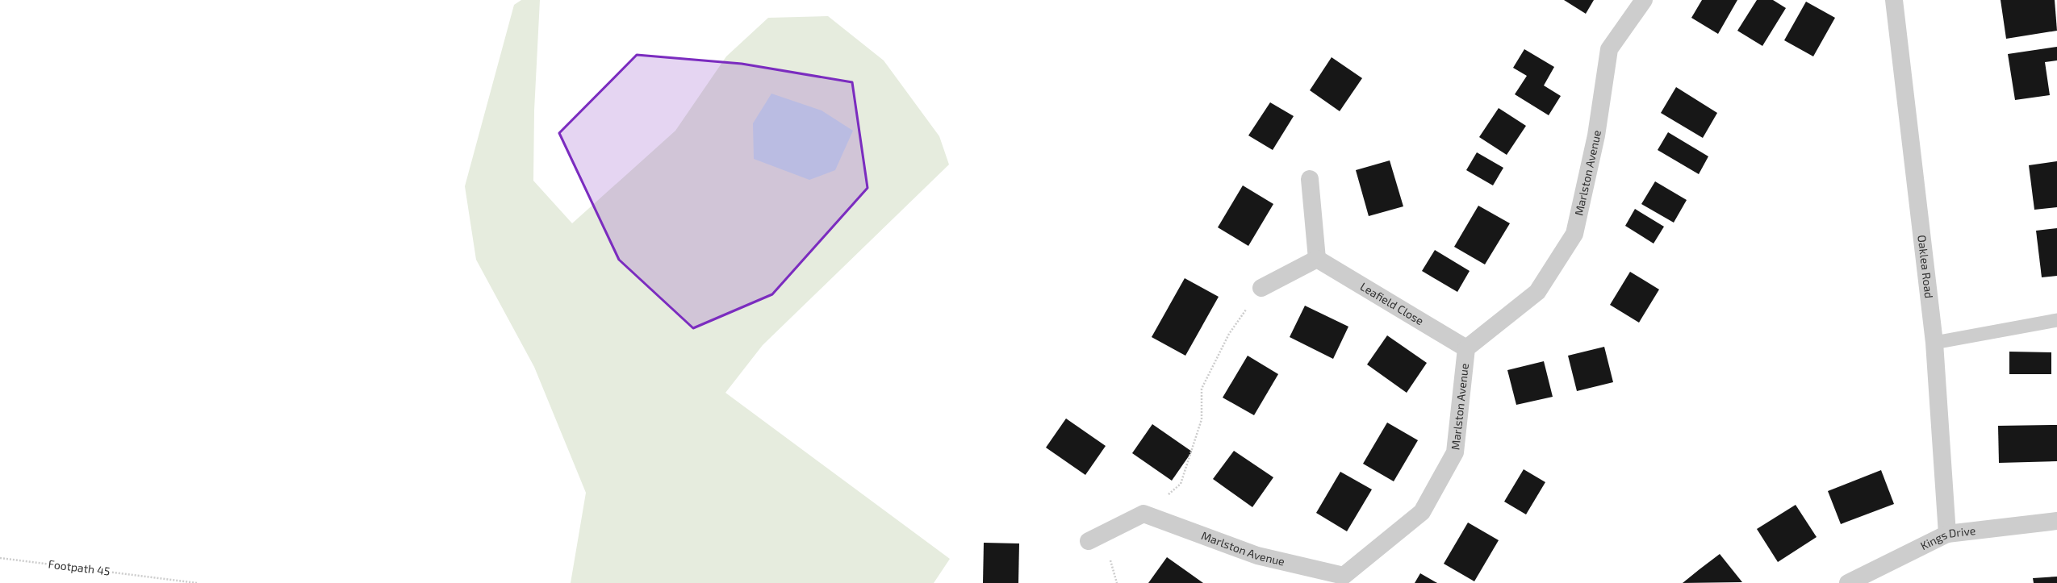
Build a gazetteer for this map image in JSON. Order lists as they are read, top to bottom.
{
  "streets": {
    "street": [
      "Marlston Avenue",
      "Oaklea Road",
      "Leafield Close",
      "Kings Drive"
    ],
    "path": ["Footpath 45"]
  },
  "crossings": [
    ["Marlston Avenue", "Leafield Close"],
    ["Oaklea Road", "Kings Drive"]
  ]
}
